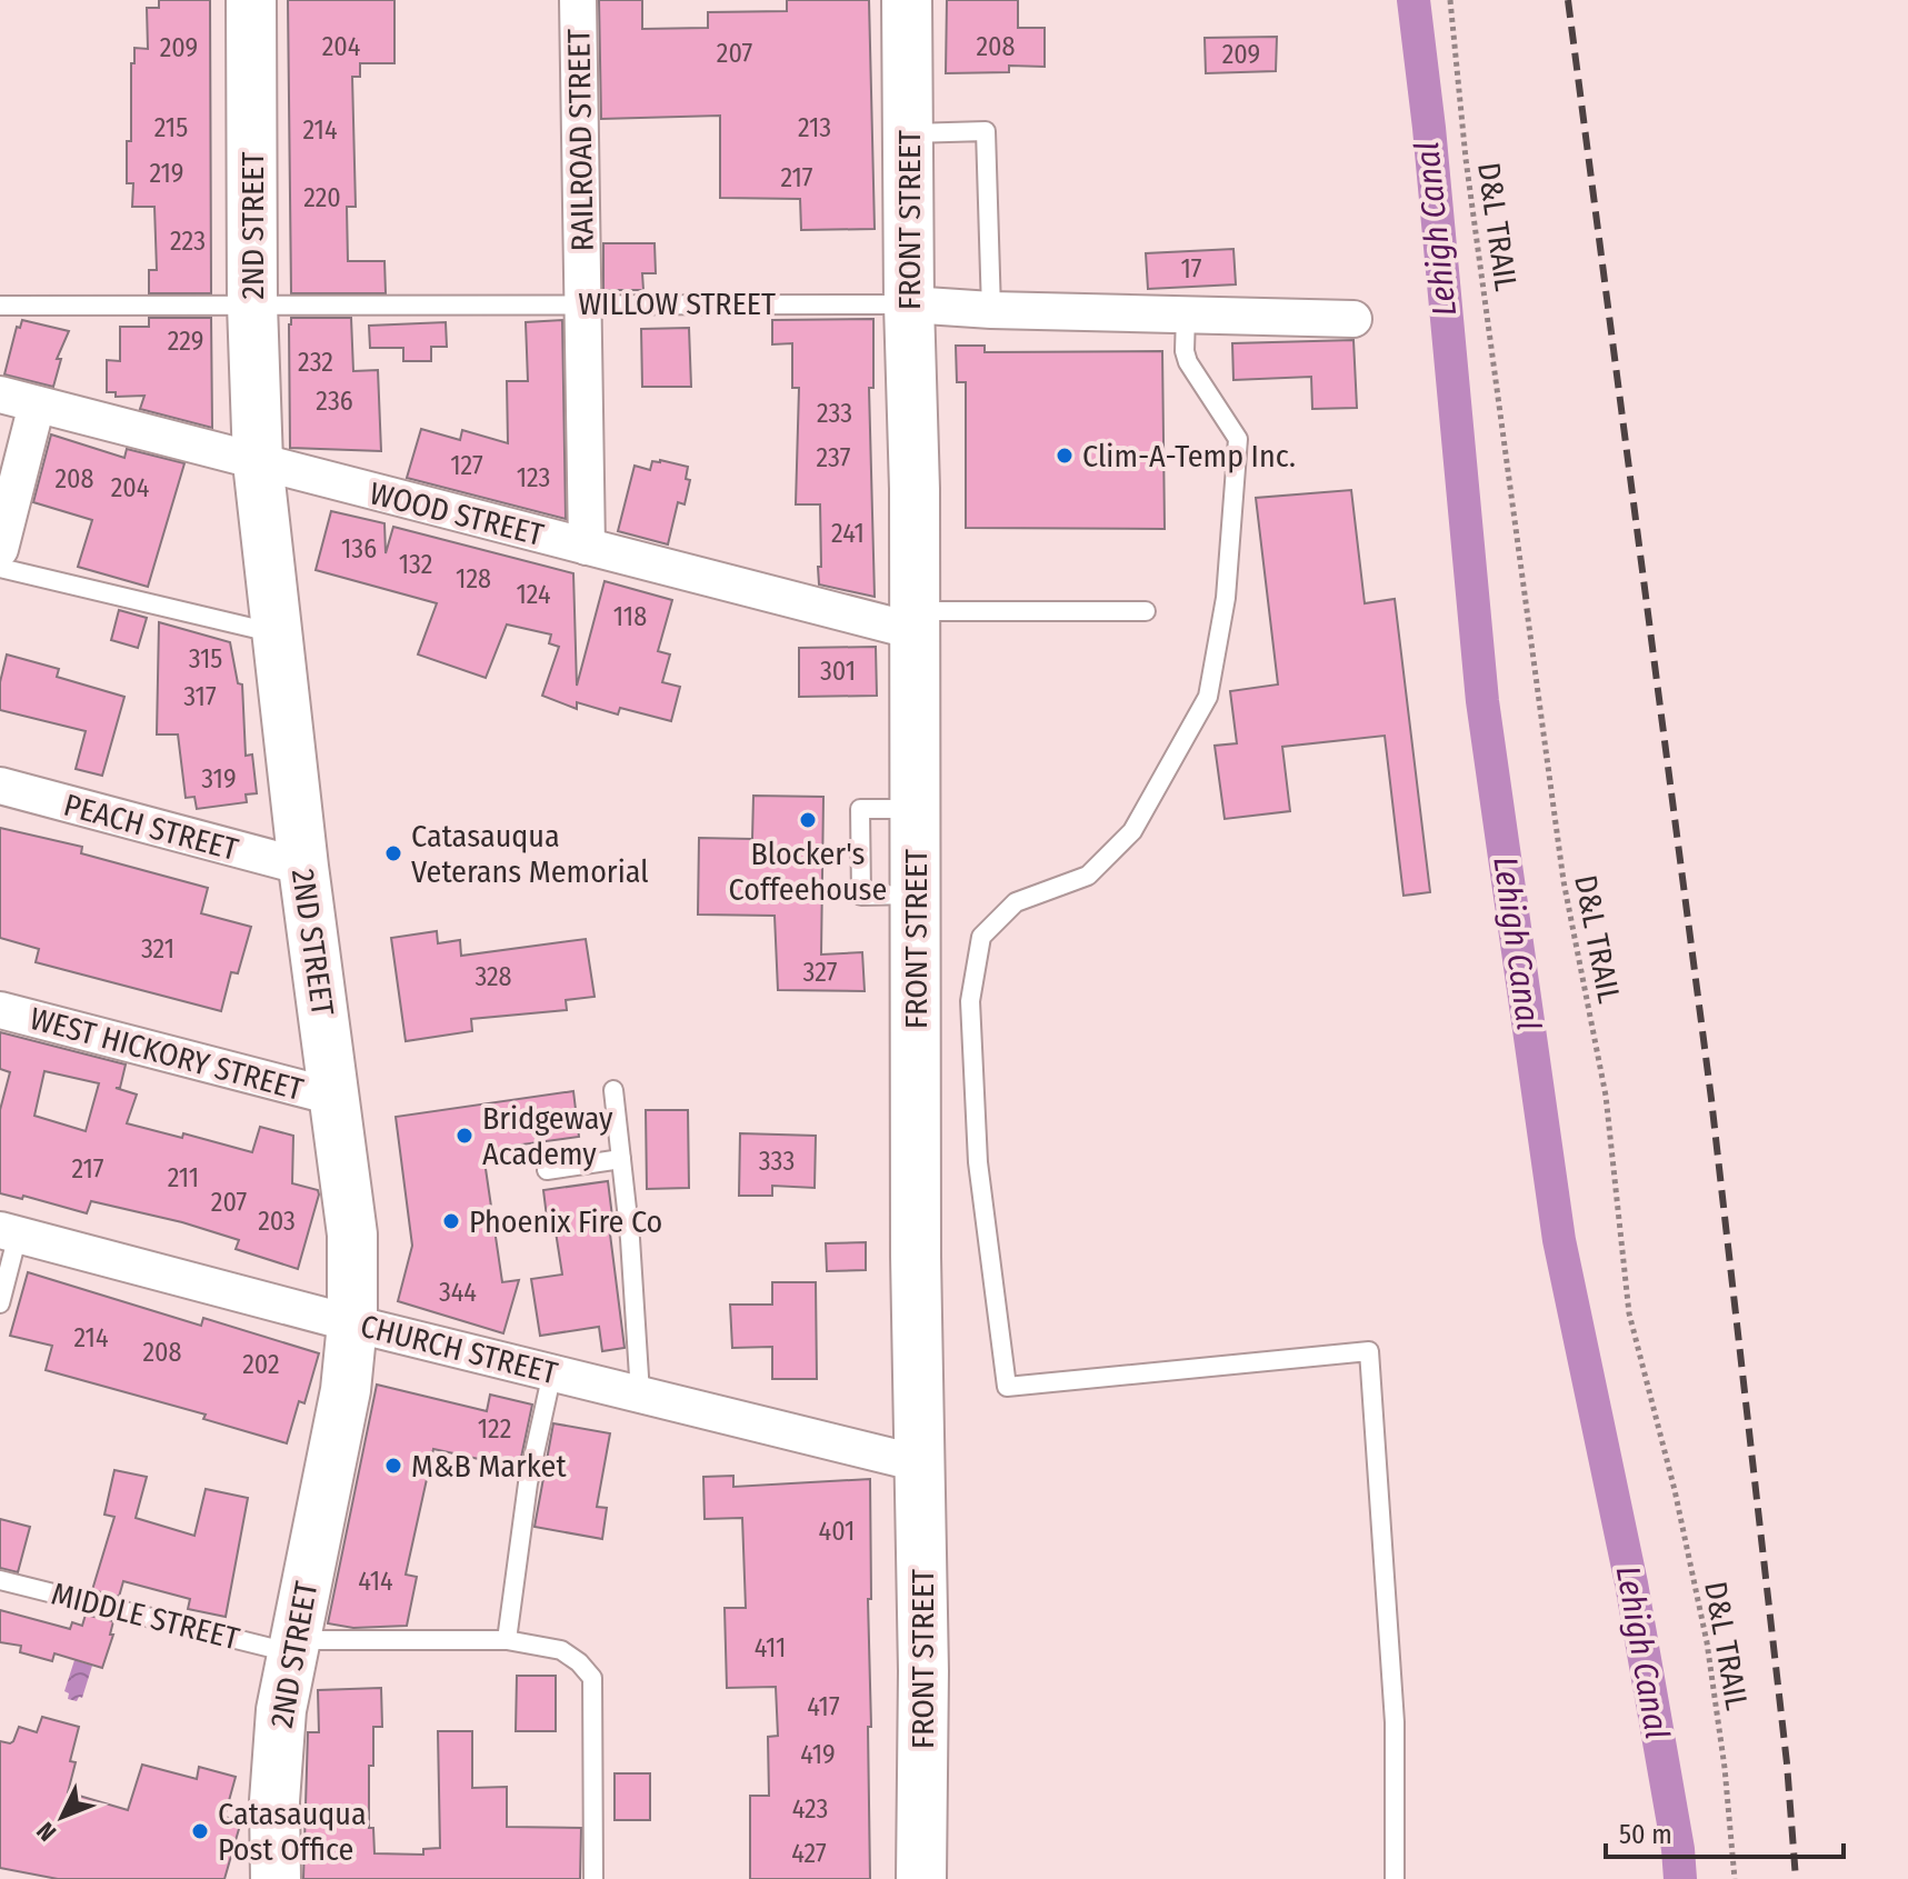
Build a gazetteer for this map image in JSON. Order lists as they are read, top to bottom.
{
  "streets": {
    "main road": ["FRONT STREET", "2ND STREET"],
    "street": [
      "RAILROAD STREET",
      "WILLOW STREET",
      "WOOD STREET",
      "PEACH STREET",
      "WEST HICKORY STREET",
      "CHURCH STREET"
    ],
    "lane": ["MIDDLE STREET"],
    "path": ["D&L TRAIL"]
  },
  "crossings": [
    ["RAILROAD STREET", "WILLOW STREET"],
    ["RAILROAD STREET", "WOOD STREET"],
    ["FRONT STREET", "WILLOW STREET"],
    ["FRONT STREET", "WOOD STREET"],
    ["FRONT STREET", "CHURCH STREET"],
    ["2ND STREET", "WILLOW STREET"],
    ["2ND STREET", "WOOD STREET"],
    ["2ND STREET", "PEACH STREET"],
    ["2ND STREET", "WEST HICKORY STREET"],
    ["2ND STREET", "CHURCH STREET"],
    ["2ND STREET", "MIDDLE STREET"]
  ],
  "water": ["Lehigh Canal"],
  "places": [
    "Clim-A-Temp Inc.",
    "Blocker's Coffeehouse",
    "Catasauqua Veterans Memorial",
    "Bridgeway Academy",
    "Phoenix Fire Co",
    "M&B Market",
    "Catasauqua Post Office"
  ],
  "house_numbers": [
    "204",
    "208",
    "209",
    "207",
    "209",
    "215",
    "213",
    "214",
    "219",
    "217",
    "220",
    "223",
    "17",
    "229",
    "232",
    "236",
    "233",
    "237",
    "127",
    "123",
    "208",
    "204",
    "241",
    "136",
    "132",
    "128",
    "124",
    "118",
    "315",
    "301",
    "317",
    "319",
    "321",
    "327",
    "328",
    "333",
    "217",
    "211",
    "207",
    "203",
    "344",
    "214",
    "208",
    "202",
    "122",
    "401",
    "414",
    "411",
    "417",
    "419",
    "423",
    "427"
  ],
  "scale_bar": "50 m",
  "north": "bottom left"
}
